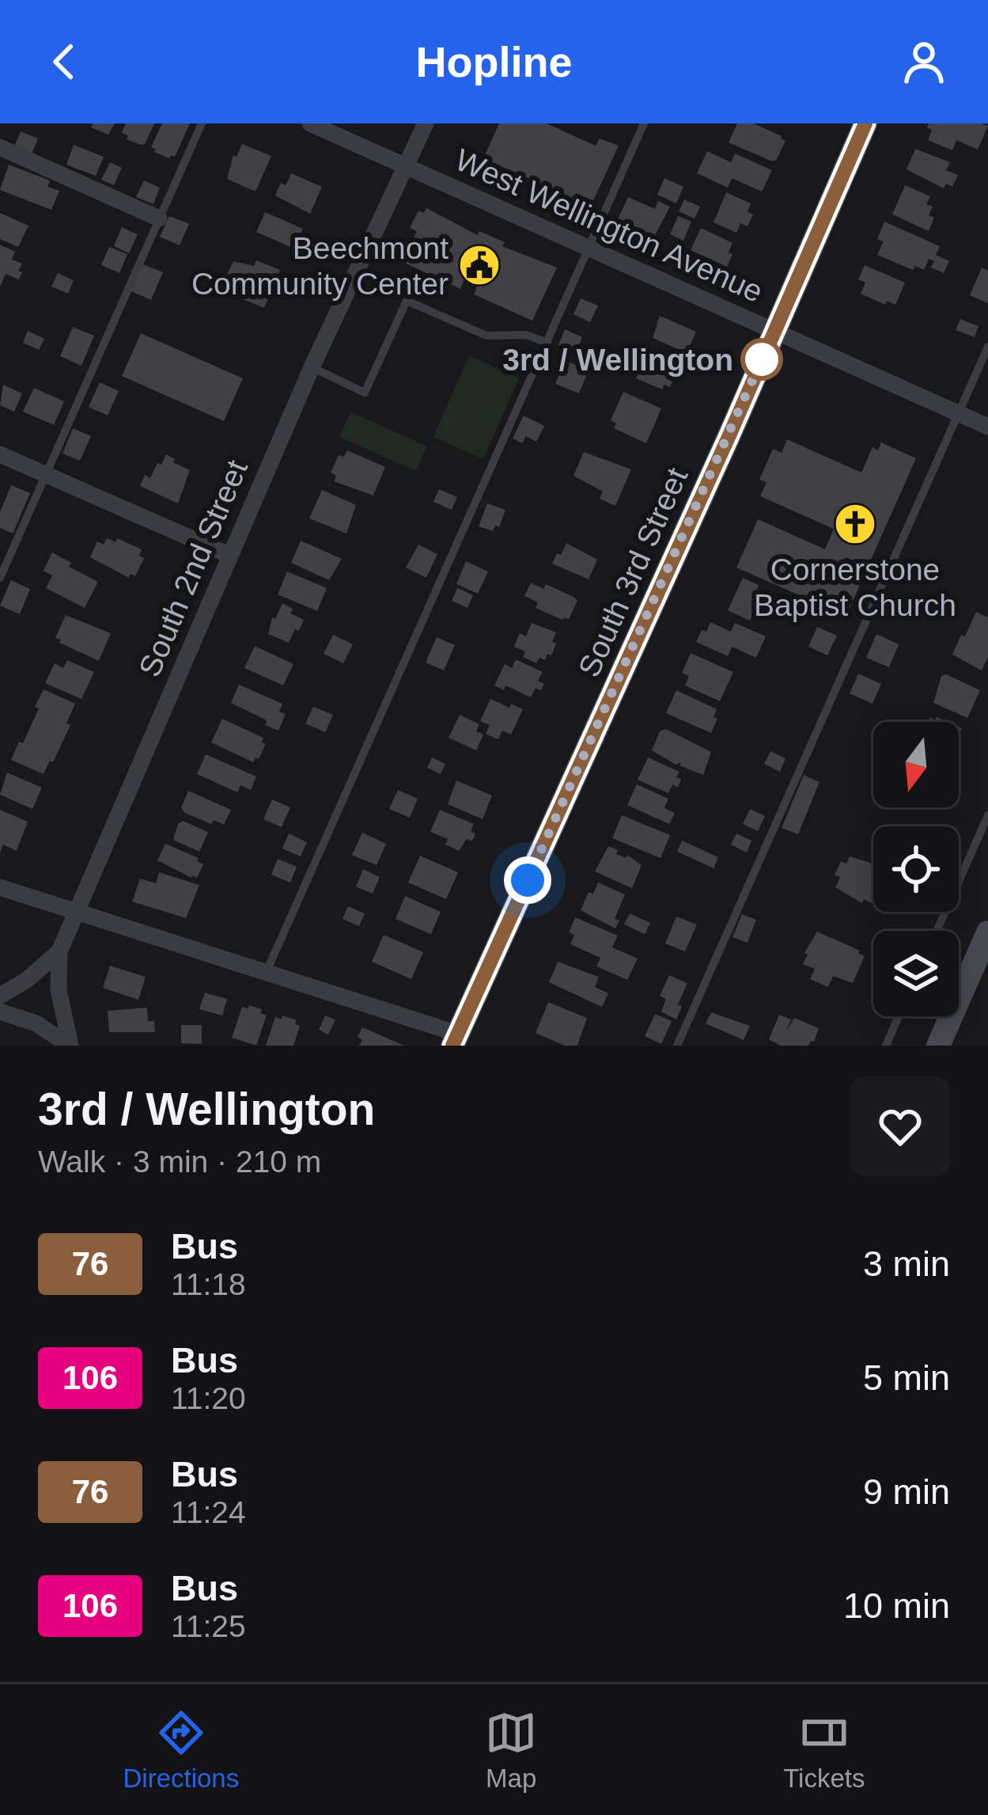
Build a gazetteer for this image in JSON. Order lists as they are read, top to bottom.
{
  "streets": {
    "main road": ["South 3rd Street"],
    "street": ["West Wellington Avenue", "South 2nd Street"]
  },
  "crossings": [
    ["West Wellington Avenue", "South 2nd Street"],
    ["West Wellington Avenue", "South 3rd Street"]
  ],
  "places": {
    "public building": ["Beechmont Community Center"],
    "other": ["3rd / Wellington"],
    "church": ["Cornerstone Baptist Church"]
  },
  "lines": ["bus line 76"],
  "north": "bottom",
  "page": {
    "header": "Hopline",
    "heading": ["3rd / Wellington", "Walk · 3 min · 210 m"],
    "list": [
      {
        "mark": "76",
        "name": "Bus",
        "note": "11:18",
        "value": "3 min"
      },
      {
        "mark": "106",
        "name": "Bus",
        "note": "11:20",
        "value": "5 min"
      },
      {
        "mark": "76",
        "name": "Bus",
        "note": "11:24",
        "value": "9 min"
      },
      {
        "mark": "106",
        "name": "Bus",
        "note": "11:25",
        "value": "10 min"
      }
    ],
    "tabs": ["Directions", "Map", "Tickets"]
  }
}
